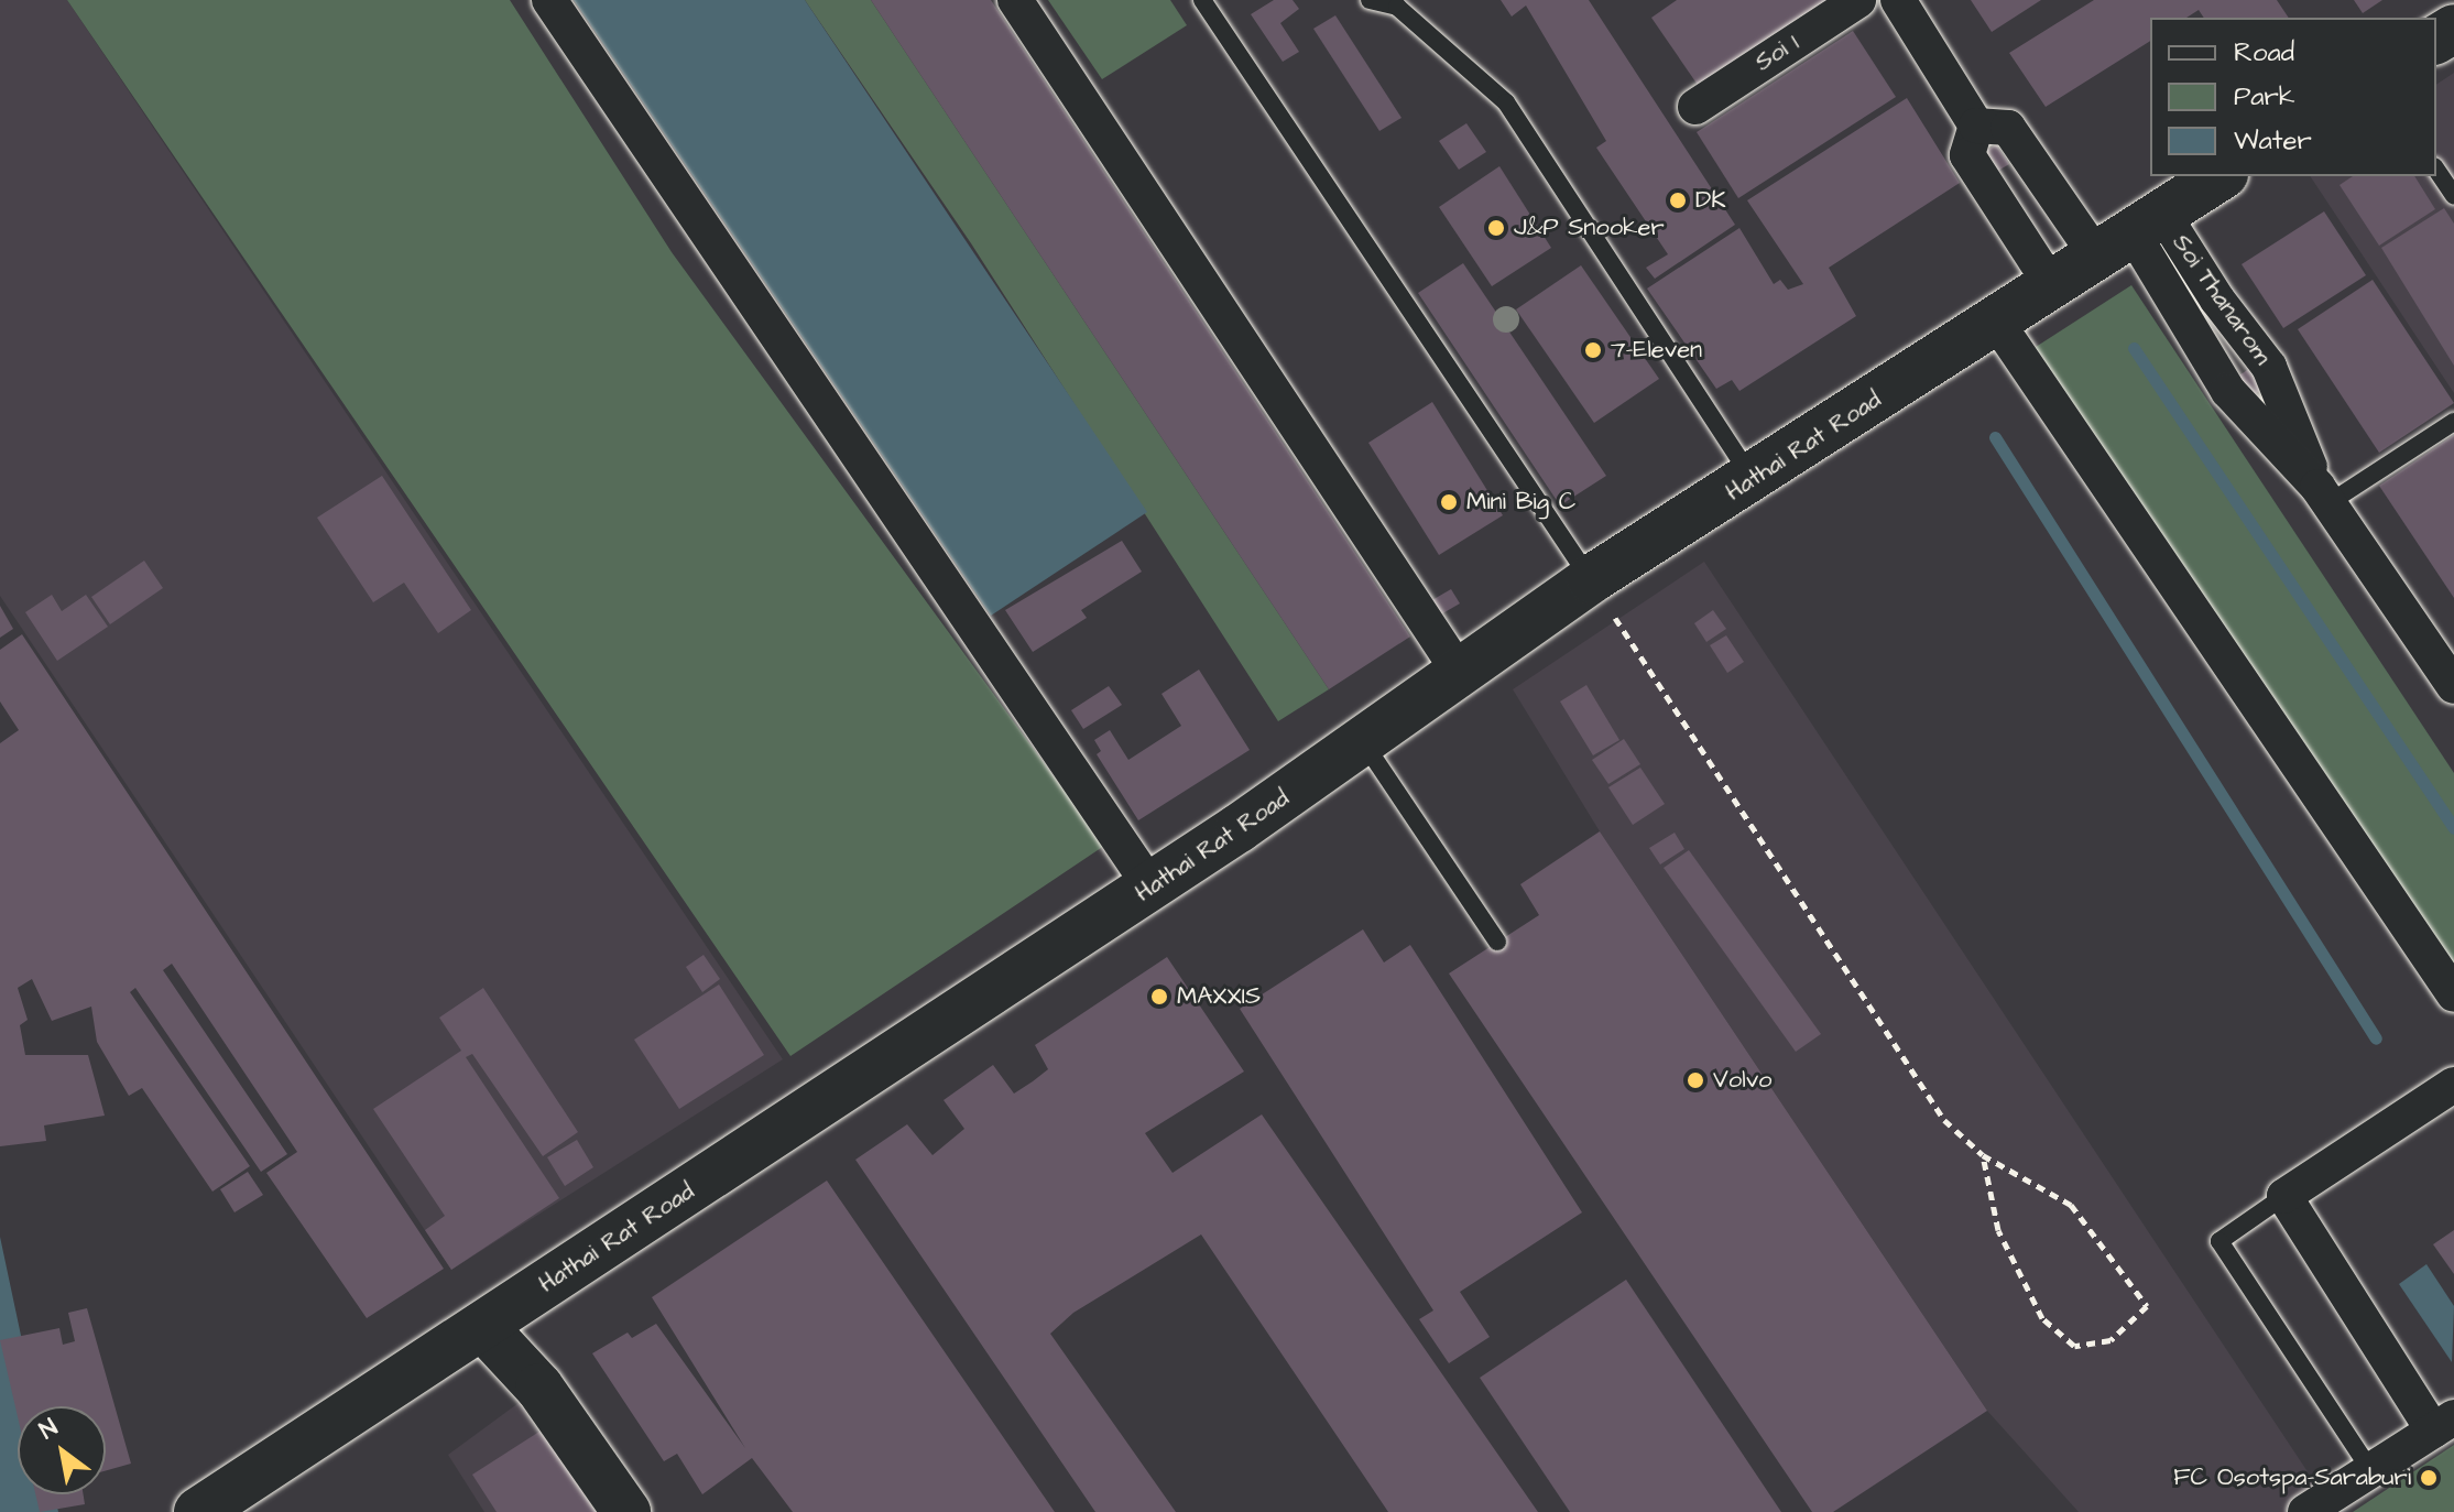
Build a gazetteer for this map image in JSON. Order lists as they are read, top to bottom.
{
  "streets": {
    "main road": ["Hathai Rat Road"],
    "street": ["Soi 1", "Soi Thanarom"]
  },
  "crossings": [
    ["Soi Thanarom", "Hathai Rat Road"]
  ],
  "places": [
    "DK",
    "J&P Snooker",
    "7-Eleven",
    "Mini Big C",
    "MAXXIS",
    "Volvo",
    "FC Osotspa-Saraburi"
  ],
  "legend": ["Road", "Park", "Water"],
  "north": "top left"
}
